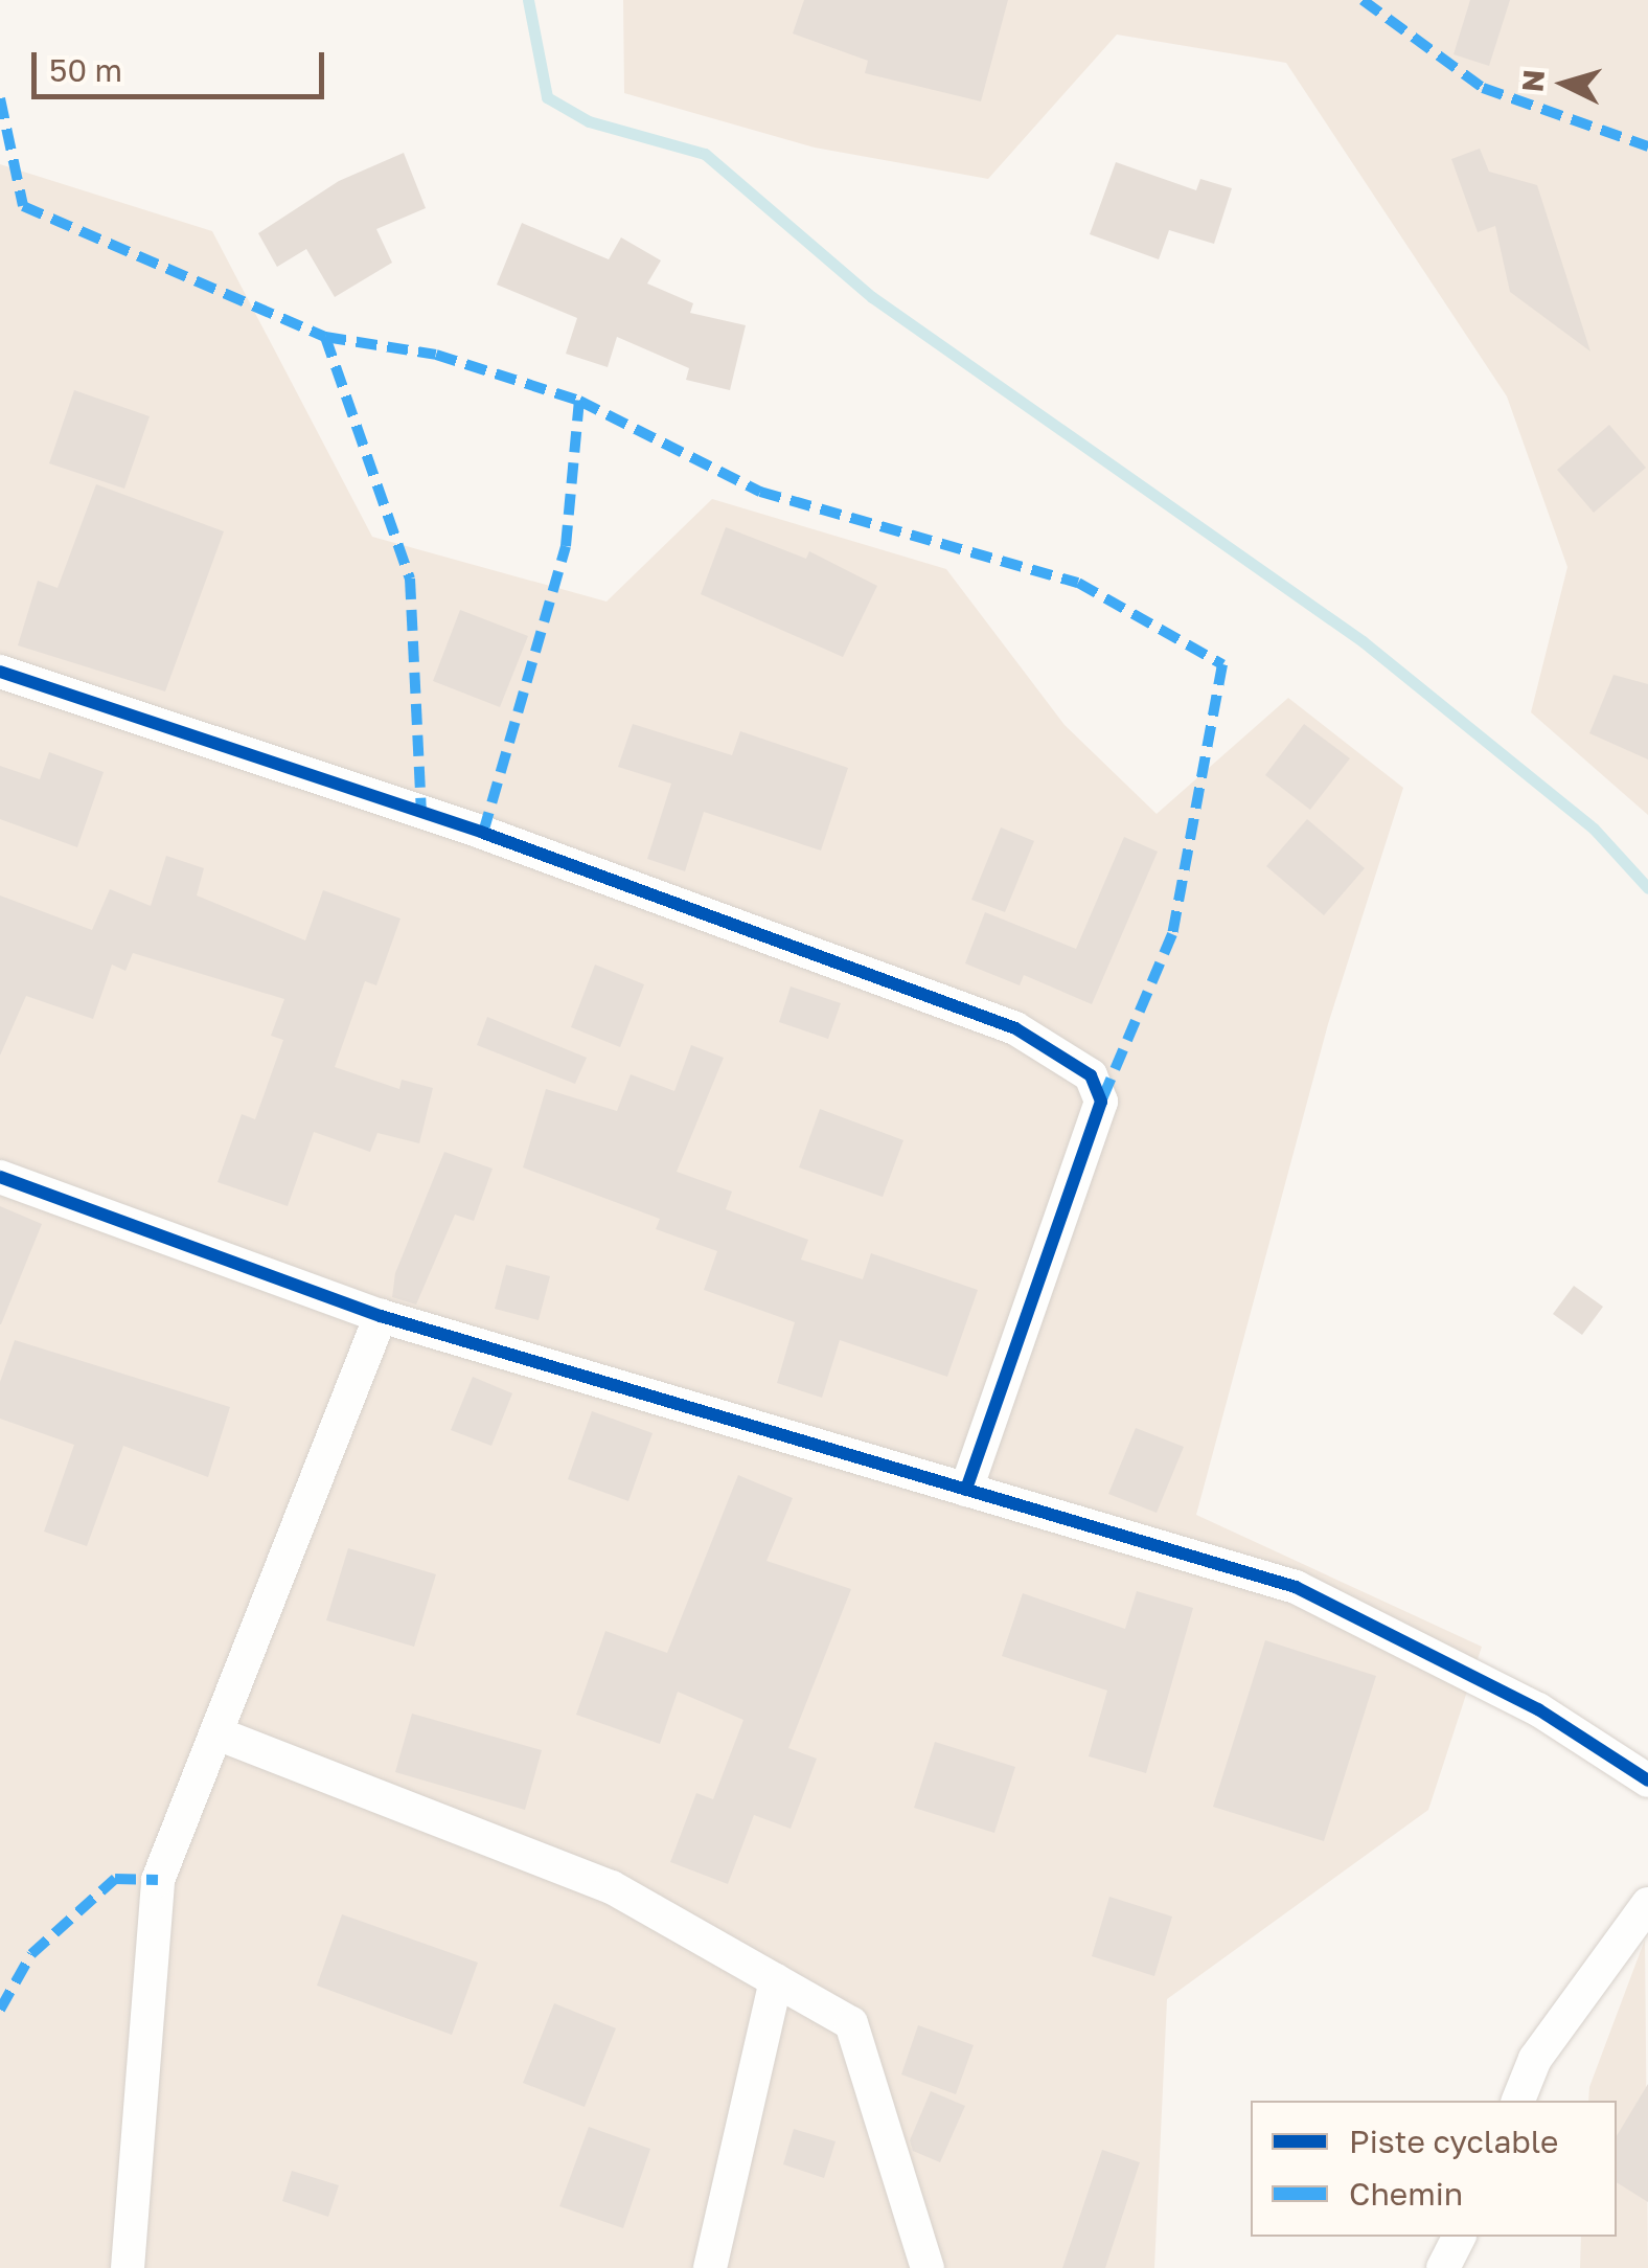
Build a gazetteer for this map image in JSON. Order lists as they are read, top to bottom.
{
  "legend": ["Piste cyclable", "Chemin"],
  "scale_bar": "50 m",
  "north": "left"
}
